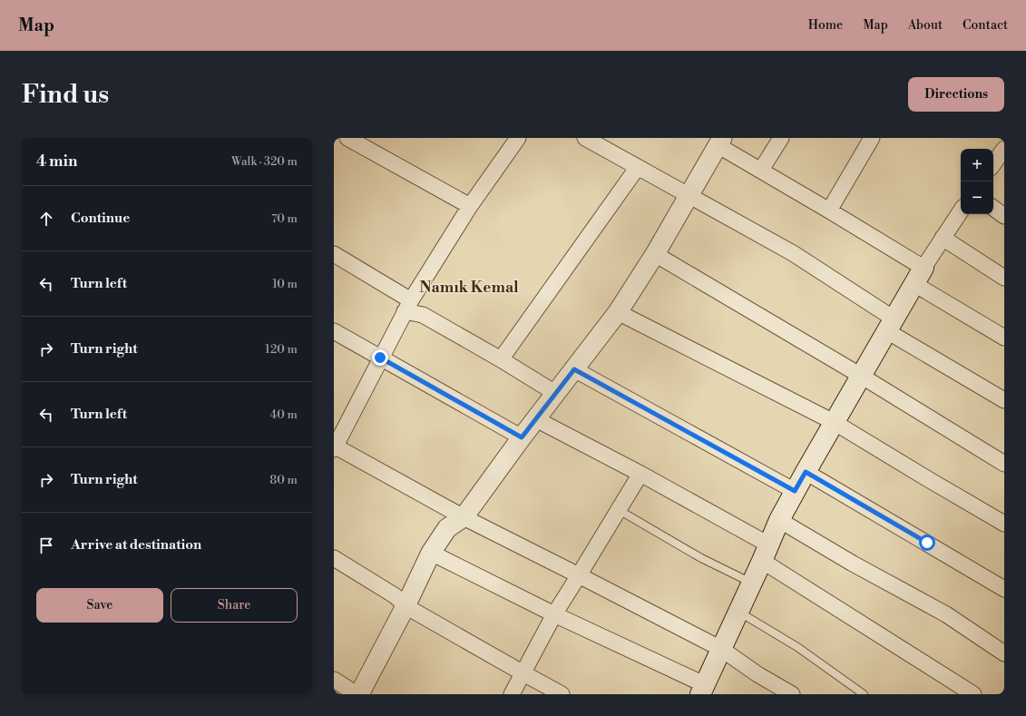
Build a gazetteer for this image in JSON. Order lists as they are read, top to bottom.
{
  "districts": ["Namık Kemal"],
  "page": {
    "header": "Map",
    "nav": [
      "Home",
      "Map",
      "About",
      "Contact"
    ],
    "buttons": [
      "Directions",
      ["Save", "Share"]
    ],
    "title": "Find us",
    "heading": ["4 min", "Walk · 320 m"],
    "map_buttons": ["+", "−"],
    "list": [
      ["Continue", "70 m"],
      ["Turn left", "10 m"],
      ["Turn right", "120 m"],
      ["Turn left", "40 m"],
      ["Turn right", "80 m"],
      "Arrive at destination"
    ]
  }
}
